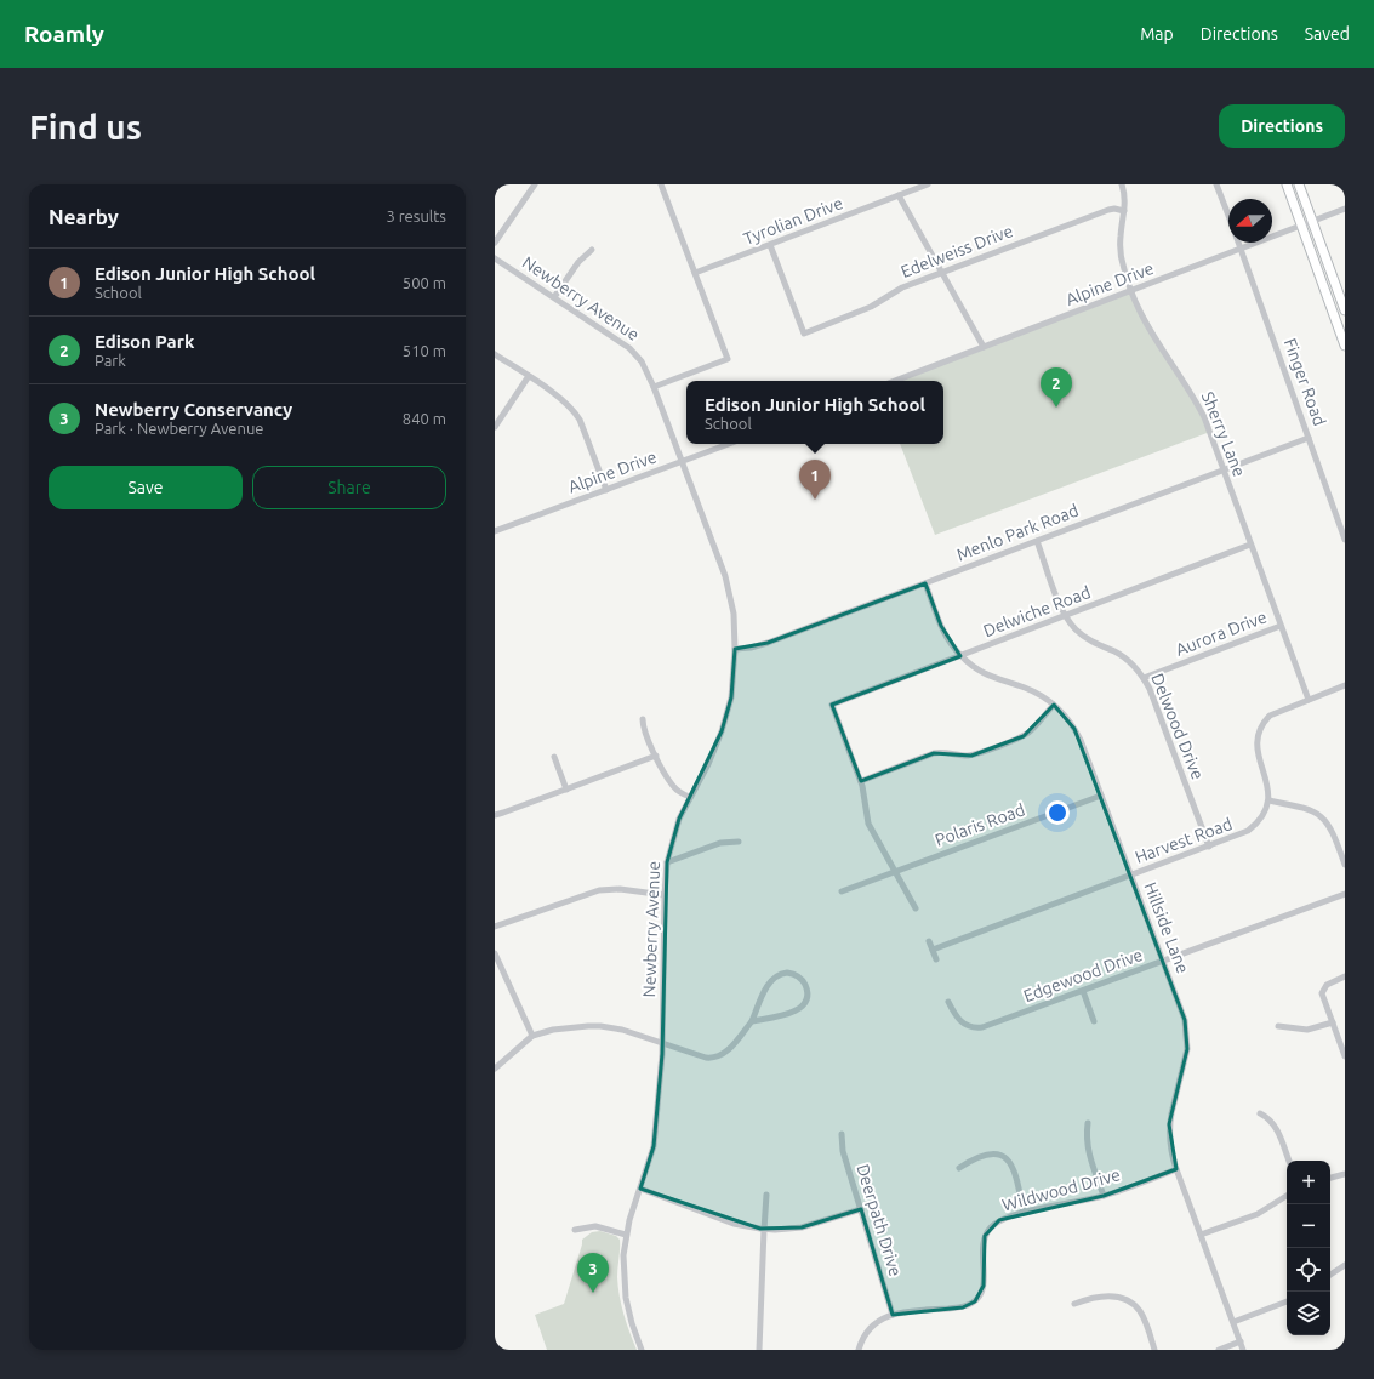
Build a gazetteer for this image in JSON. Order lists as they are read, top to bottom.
{
  "streets": {
    "street": [
      "Tyrolian Drive",
      "Edelweiss Drive",
      "Alpine Drive",
      "Newberry Avenue",
      "Finger Road",
      "Sherry Lane",
      "Menlo Park Road",
      "Delwiche Road",
      "Aurora Drive",
      "Delwood Drive",
      "Polaris Road",
      "Harvest Road",
      "Hillside Lane",
      "Edgewood Drive",
      "Wildwood Drive",
      "Deerpath Drive"
    ]
  },
  "crossings": [
    ["Tyrolian Drive", "Edelweiss Drive"],
    ["Edelweiss Drive", "Sherry Lane"],
    ["Alpine Drive", "Newberry Avenue"],
    ["Alpine Drive", "Finger Road"],
    ["Alpine Drive", "Sherry Lane"],
    ["Newberry Avenue", "Menlo Park Road"],
    ["Finger Road", "Menlo Park Road"],
    ["Sherry Lane", "Menlo Park Road"],
    ["Sherry Lane", "Delwiche Road"],
    ["Sherry Lane", "Aurora Drive"],
    ["Menlo Park Road", "Delwood Drive"],
    ["Menlo Park Road", "Hillside Lane"],
    ["Delwiche Road", "Delwood Drive"],
    ["Delwiche Road", "Hillside Lane"],
    ["Aurora Drive", "Delwood Drive"],
    ["Delwood Drive", "Harvest Road"],
    ["Polaris Road", "Hillside Lane"],
    ["Harvest Road", "Hillside Lane"],
    ["Hillside Lane", "Edgewood Drive"],
    ["Hillside Lane", "Wildwood Drive"],
    ["Wildwood Drive", "Deerpath Drive"]
  ],
  "north": "left",
  "page": {
    "header": "Roamly",
    "nav": ["Map", "Directions", "Saved"],
    "buttons": [
      "Directions",
      ["Save", "Share"]
    ],
    "title": "Find us",
    "heading": ["Nearby", "3 results"],
    "list": [
      {
        "mark": "1",
        "name": "Edison Junior High School",
        "note": "School",
        "value": "500 m"
      },
      {
        "mark": "2",
        "name": "Edison Park",
        "note": "Park",
        "value": "510 m"
      },
      {
        "mark": "3",
        "name": "Newberry Conservancy",
        "note": "Park · Newberry Avenue",
        "value": "840 m"
      }
    ],
    "pins": ["2", "1", "3"],
    "popup": ["Edison Junior High School", "School"],
    "map_buttons": ["+", "−"]
  }
}
